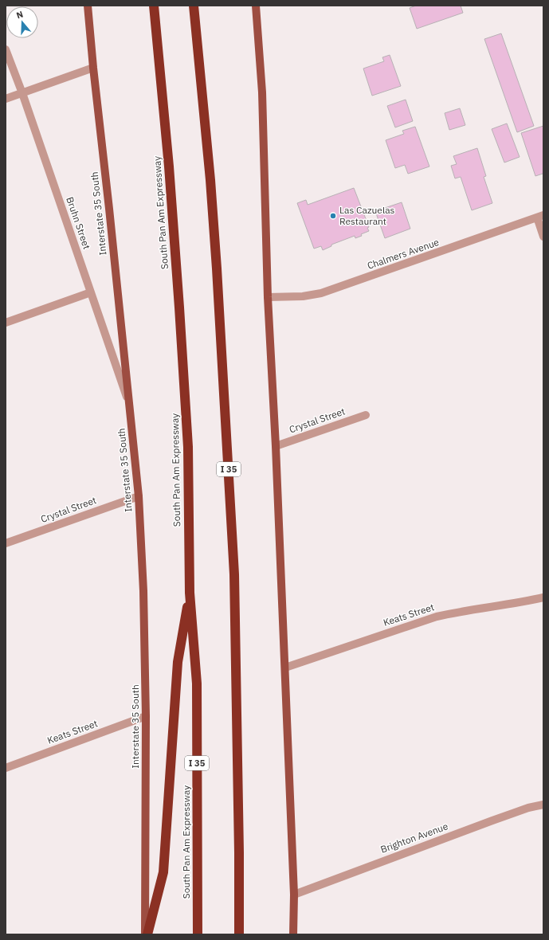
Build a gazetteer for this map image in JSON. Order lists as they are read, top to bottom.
{
  "streets": {
    "highway": ["South Pan Am Expressway", "I 35"],
    "main road": ["Interstate 35 South"],
    "street": [
      "Bruhn Street",
      "Chalmers Avenue",
      "Crystal Street",
      "Keats Street",
      "Brighton Avenue"
    ]
  },
  "crossings": [
    ["Interstate 35 South", "Bruhn Street"],
    ["Interstate 35 South", "Crystal Street"],
    ["Interstate 35 South", "Keats Street"]
  ],
  "places": ["Las Cazuelas Restaurant"],
  "north": "top"
}
